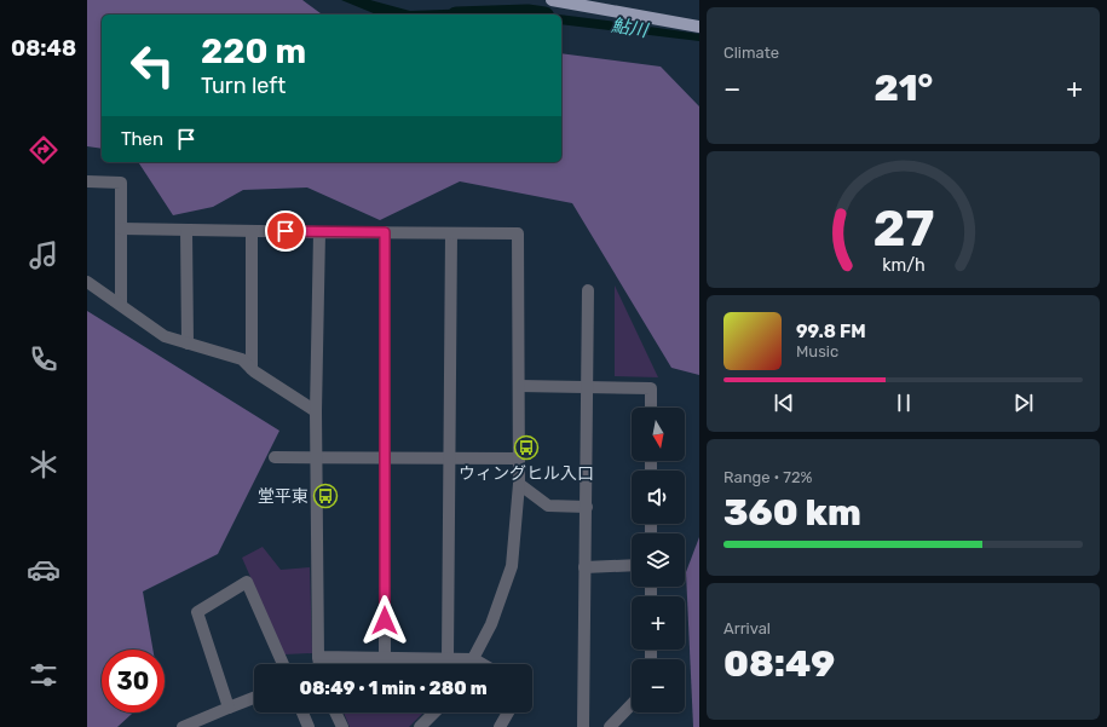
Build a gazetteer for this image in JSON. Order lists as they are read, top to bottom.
{
  "water": ["鮎川"],
  "places": {
    "bus stop": ["ウィングヒル入口", "堂平東"]
  },
  "north": "bottom",
  "page": {
    "tabs": "08:48",
    "tile": [
      "Climate",
      ["Range · 72%", "360 km"],
      ["Arrival", "08:49"]
    ],
    "turn": ["220 m", "Turn left"],
    "heat": ["−", "21°", "+"],
    "then": "Then",
    "song": ["99.8 FM", "Music"],
    "map_buttons": ["+", "−"],
    "limit": "30",
    "trip": "08:49 · 1 min · 280 m",
    "gauge": ["27", "km/h"]
  }
}
